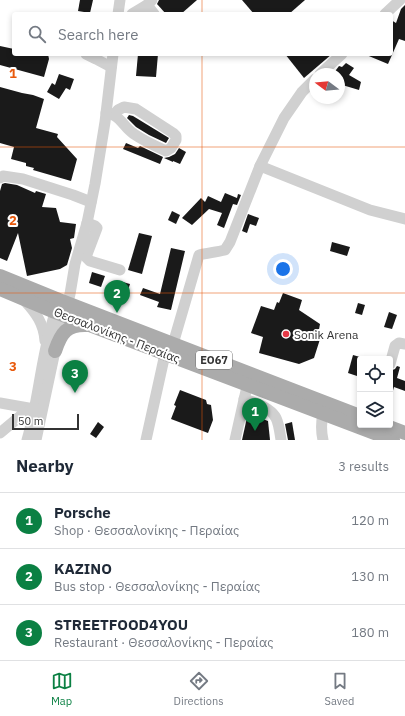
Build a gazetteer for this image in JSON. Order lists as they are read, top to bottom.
{
  "streets": {
    "main road": ["Θεσσαλονίκης - Περαίας", "ΕΟ67"]
  },
  "places": ["Sonik Arena"],
  "scale_bar": "50 m",
  "north": "left",
  "page": {
    "search": "Search here",
    "pins": ["2", "3", "1"],
    "scale": "50 m",
    "heading": ["Nearby", "3 results"],
    "list": [
      {
        "mark": "1",
        "name": "Porsche",
        "note": "Shop · Θεσσαλονίκης - Περαίας",
        "value": "120 m"
      },
      {
        "mark": "2",
        "name": "ΚΑΖΙΝΟ",
        "note": "Bus stop · Θεσσαλονίκης - Περαίας",
        "value": "130 m"
      },
      {
        "mark": "3",
        "name": "STREETFOOD4YOU",
        "note": "Restaurant · Θεσσαλονίκης - Περαίας",
        "value": "180 m"
      }
    ],
    "nav": ["Map", "Directions", "Saved"]
  },
  "grid": {
    "rows": ["1", "2", "3"]
  }
}
